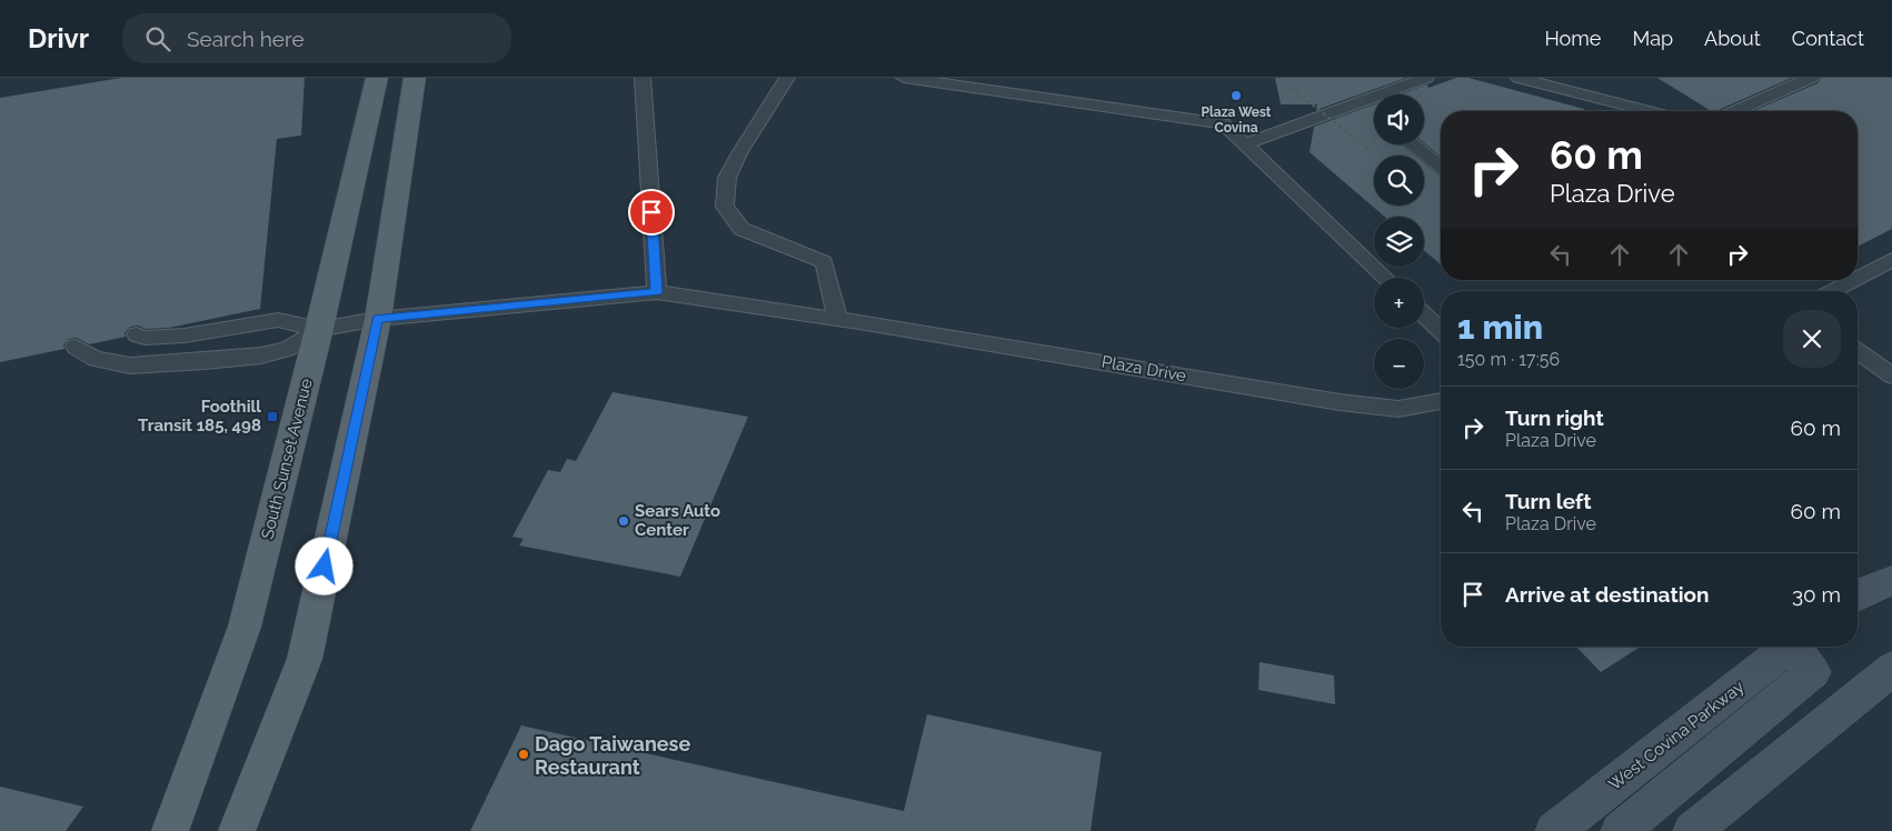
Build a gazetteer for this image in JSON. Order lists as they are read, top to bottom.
{
  "streets": {
    "main road": ["South Sunset Avenue"],
    "street": ["West Covina Parkway"],
    "lane": ["Plaza Drive"]
  },
  "crossings": [
    ["Plaza Drive", "South Sunset Avenue"]
  ],
  "places": {
    "other": ["Plaza West Covina", "Sears Auto Center", "Dago Taiwanese Restaurant"],
    "transit": ["Foothill Transit 185, 498"]
  },
  "page": {
    "header": "Drivr",
    "search": "Search here",
    "nav": [
      "Home",
      "Map",
      "About",
      "Contact"
    ],
    "map_buttons": ["+", "−"],
    "turn": ["60 m", "Plaza Drive"],
    "heading": ["1 min", "150 m · 17:56"],
    "list": [
      {
        "name": "Turn right",
        "note": "Plaza Drive",
        "value": "60 m"
      },
      {
        "name": "Turn left",
        "note": "Plaza Drive",
        "value": "60 m"
      },
      {
        "name": "Arrive at destination",
        "value": "30 m"
      }
    ]
  }
}
